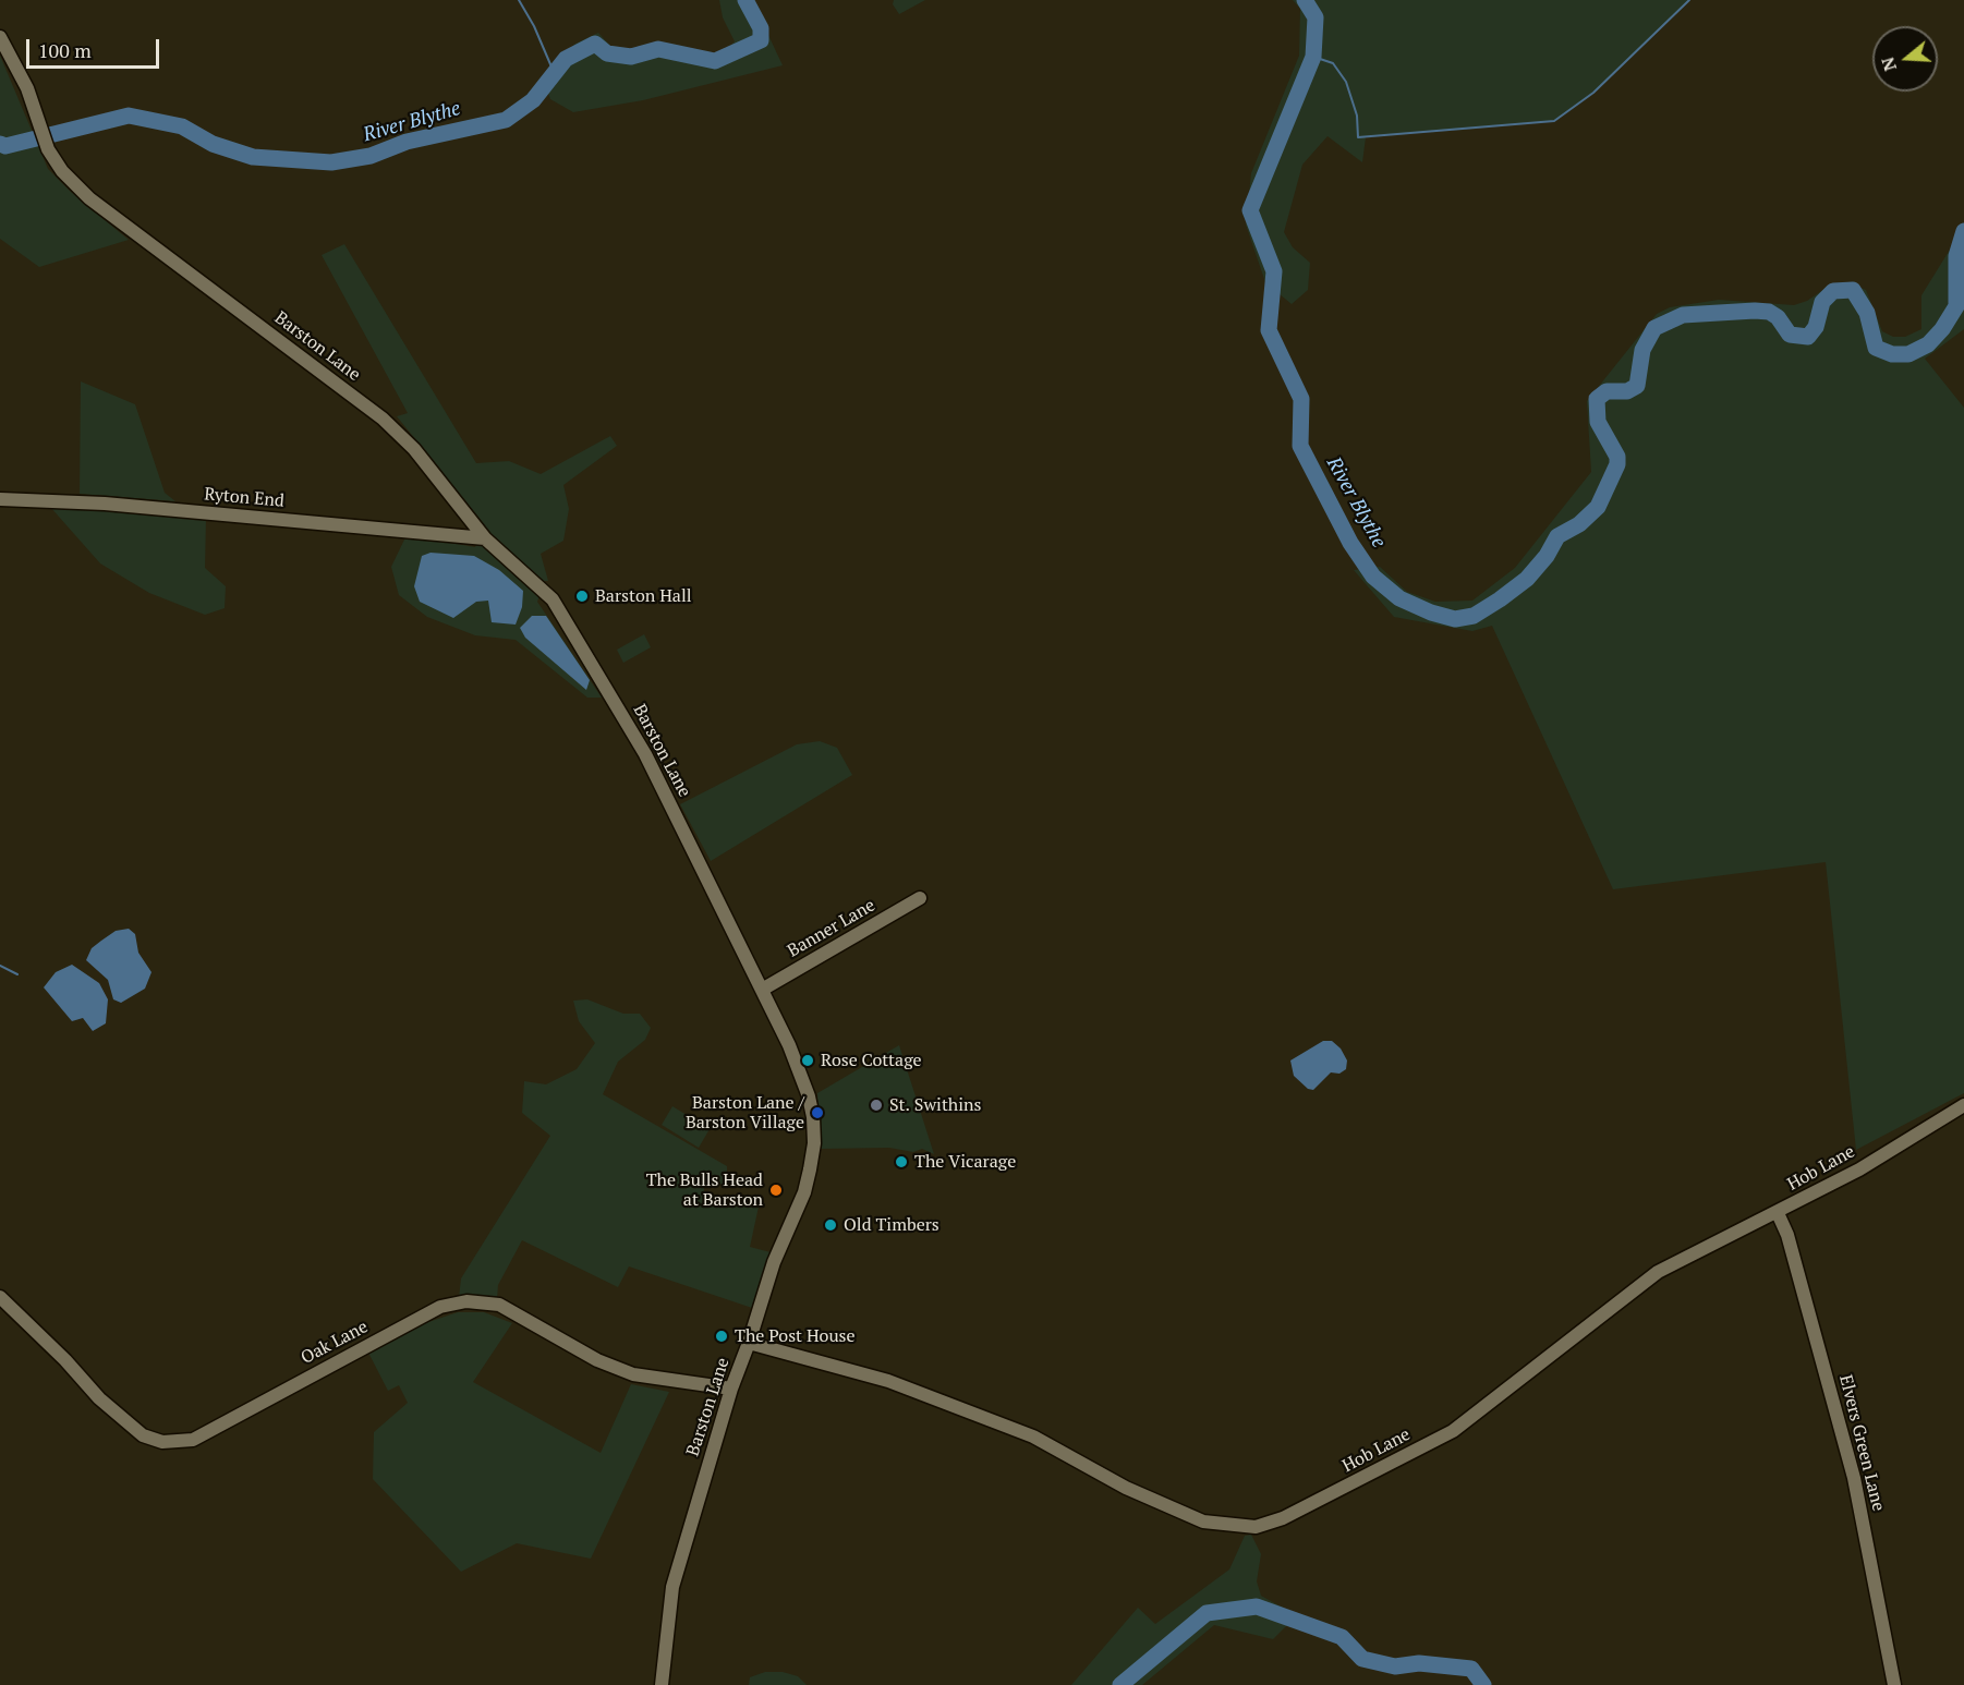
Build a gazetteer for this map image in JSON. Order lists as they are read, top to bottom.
{
  "streets": {
    "street": [
      "Barston Lane",
      "Ryton End",
      "Banner Lane",
      "Hob Lane",
      "Oak Lane",
      "Elvers Green Lane"
    ]
  },
  "crossings": [
    ["Barston Lane", "Ryton End"],
    ["Barston Lane", "Banner Lane"],
    ["Barston Lane", "Hob Lane"],
    ["Barston Lane", "Oak Lane"],
    ["Hob Lane", "Elvers Green Lane"]
  ],
  "water": ["River Blythe"],
  "places": [
    "Barston Hall",
    "Rose Cottage",
    "St. Swithins",
    "Barston Lane / Barston Village",
    "The Vicarage",
    "The Bulls Head at Barston",
    "Old Timbers",
    "The Post House"
  ],
  "scale_bar": "100 m",
  "north": "left"
}
